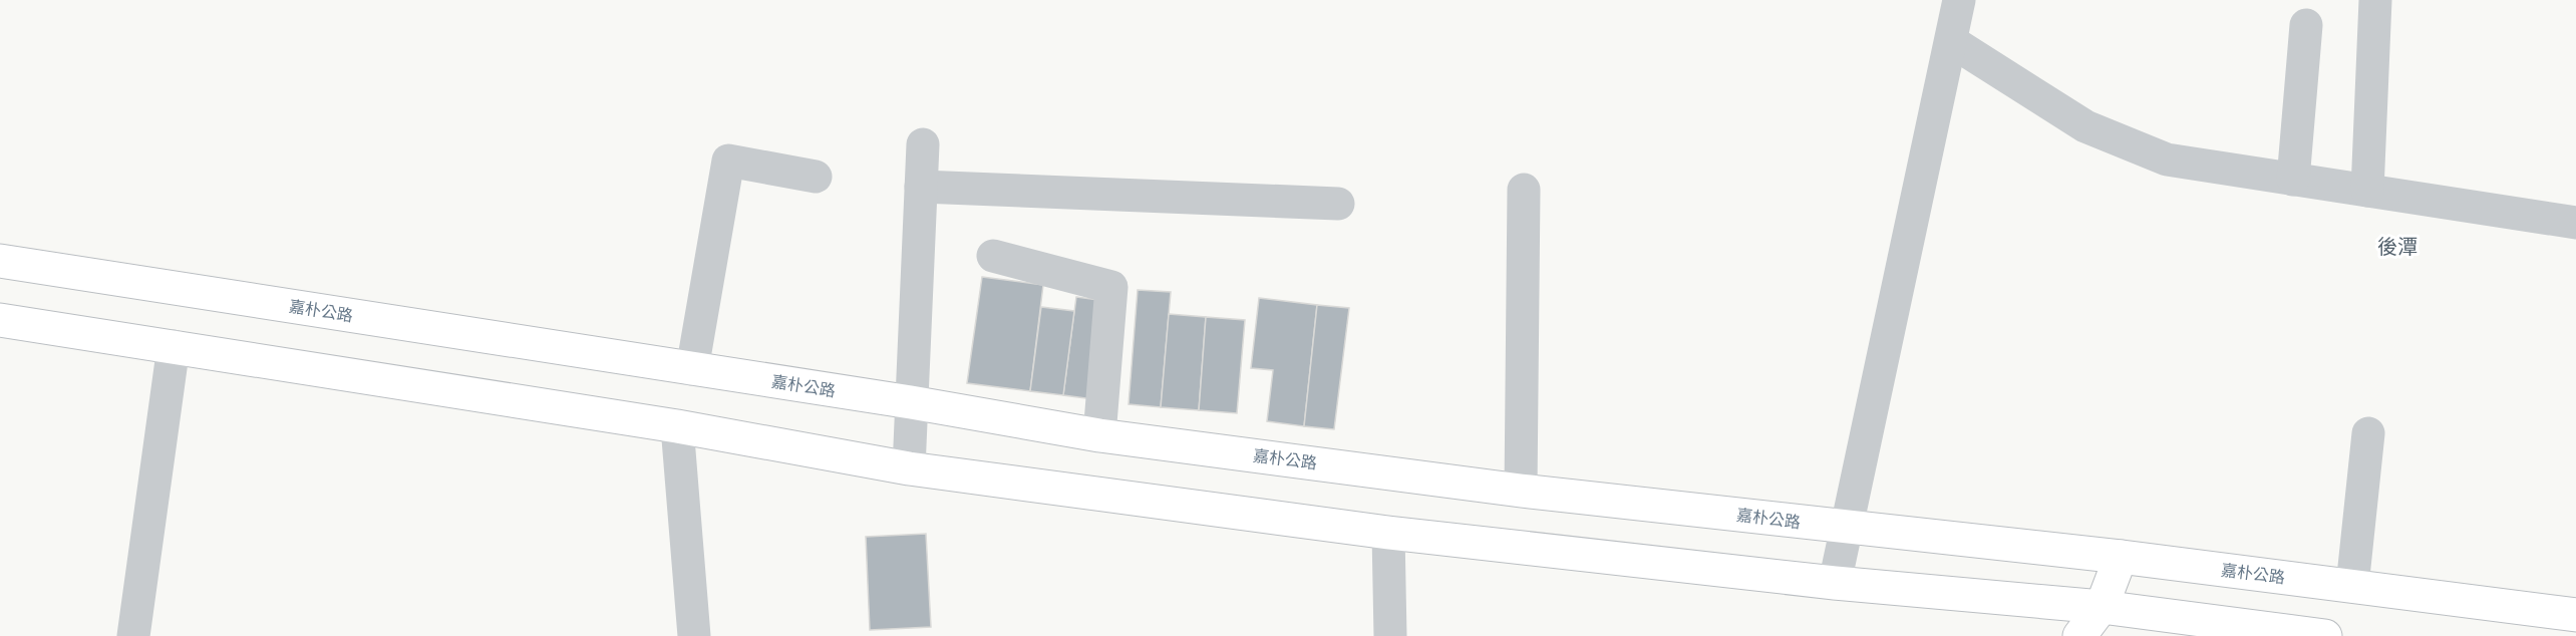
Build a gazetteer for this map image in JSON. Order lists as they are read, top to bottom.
{
  "streets": {
    "main road": ["嘉朴公路"]
  },
  "districts": ["後潭"]
}
